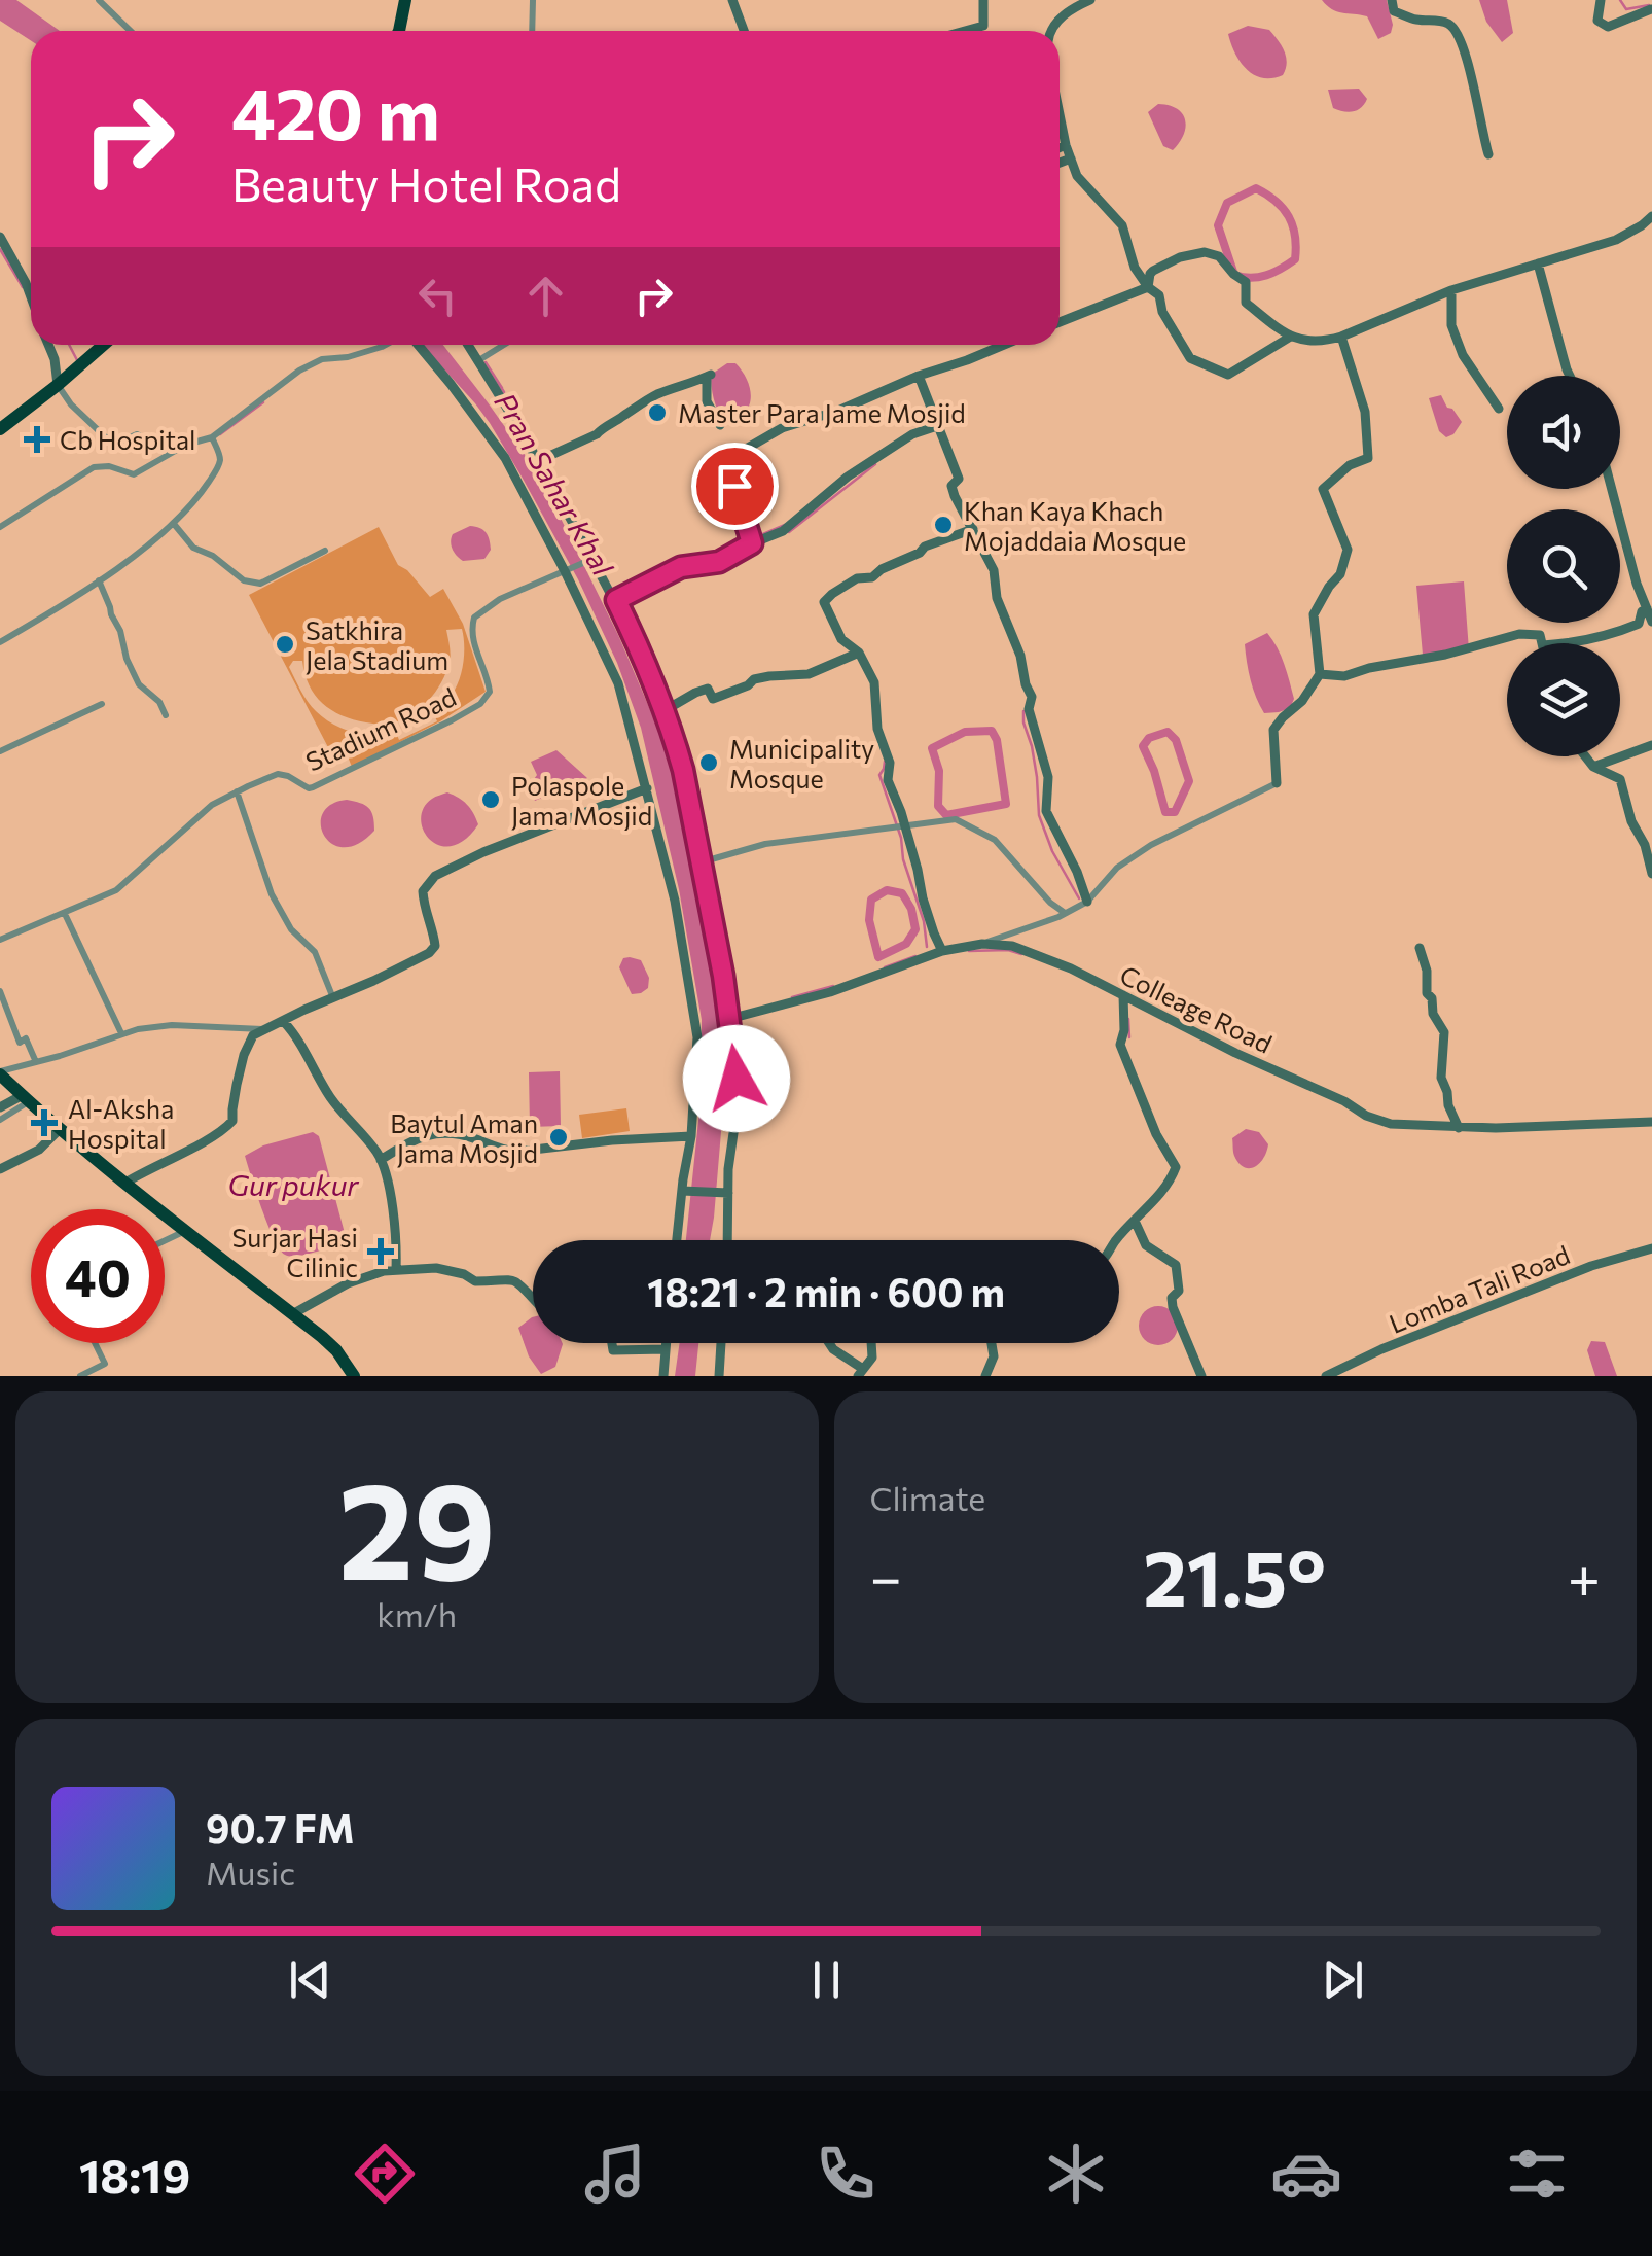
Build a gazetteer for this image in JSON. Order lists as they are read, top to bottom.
{
  "streets": {
    "street": ["Stadium Road", "Colleage Road", "Lomba Tali Road"]
  },
  "water": ["Pran Sahar Khal", "Gur pukur"],
  "places": {
    "other": [
      "Master Para Jame Mosjid",
      "Khan Kaya Khach Mojaddaia Mosque",
      "Satkhira Jela Stadium",
      "Municipality Mosque",
      "Polaspole Jama Mosjid",
      "Baytul Aman Jama Mosjid"
    ],
    "health": ["Cb Hospital", "Al-Aksha Hospital", "Surjar Hasi Cilinic"]
  },
  "page": {
    "turn": ["420 m", "Beauty Hotel Road"],
    "limit": "40",
    "trip": "18:21 · 2 min · 600 m",
    "tile": [
      ["29", "km/h"],
      "Climate"
    ],
    "heat": ["−", "21.5°", "+"],
    "song": ["90.7 FM", "Music"],
    "tabs": "18:19"
  }
}
